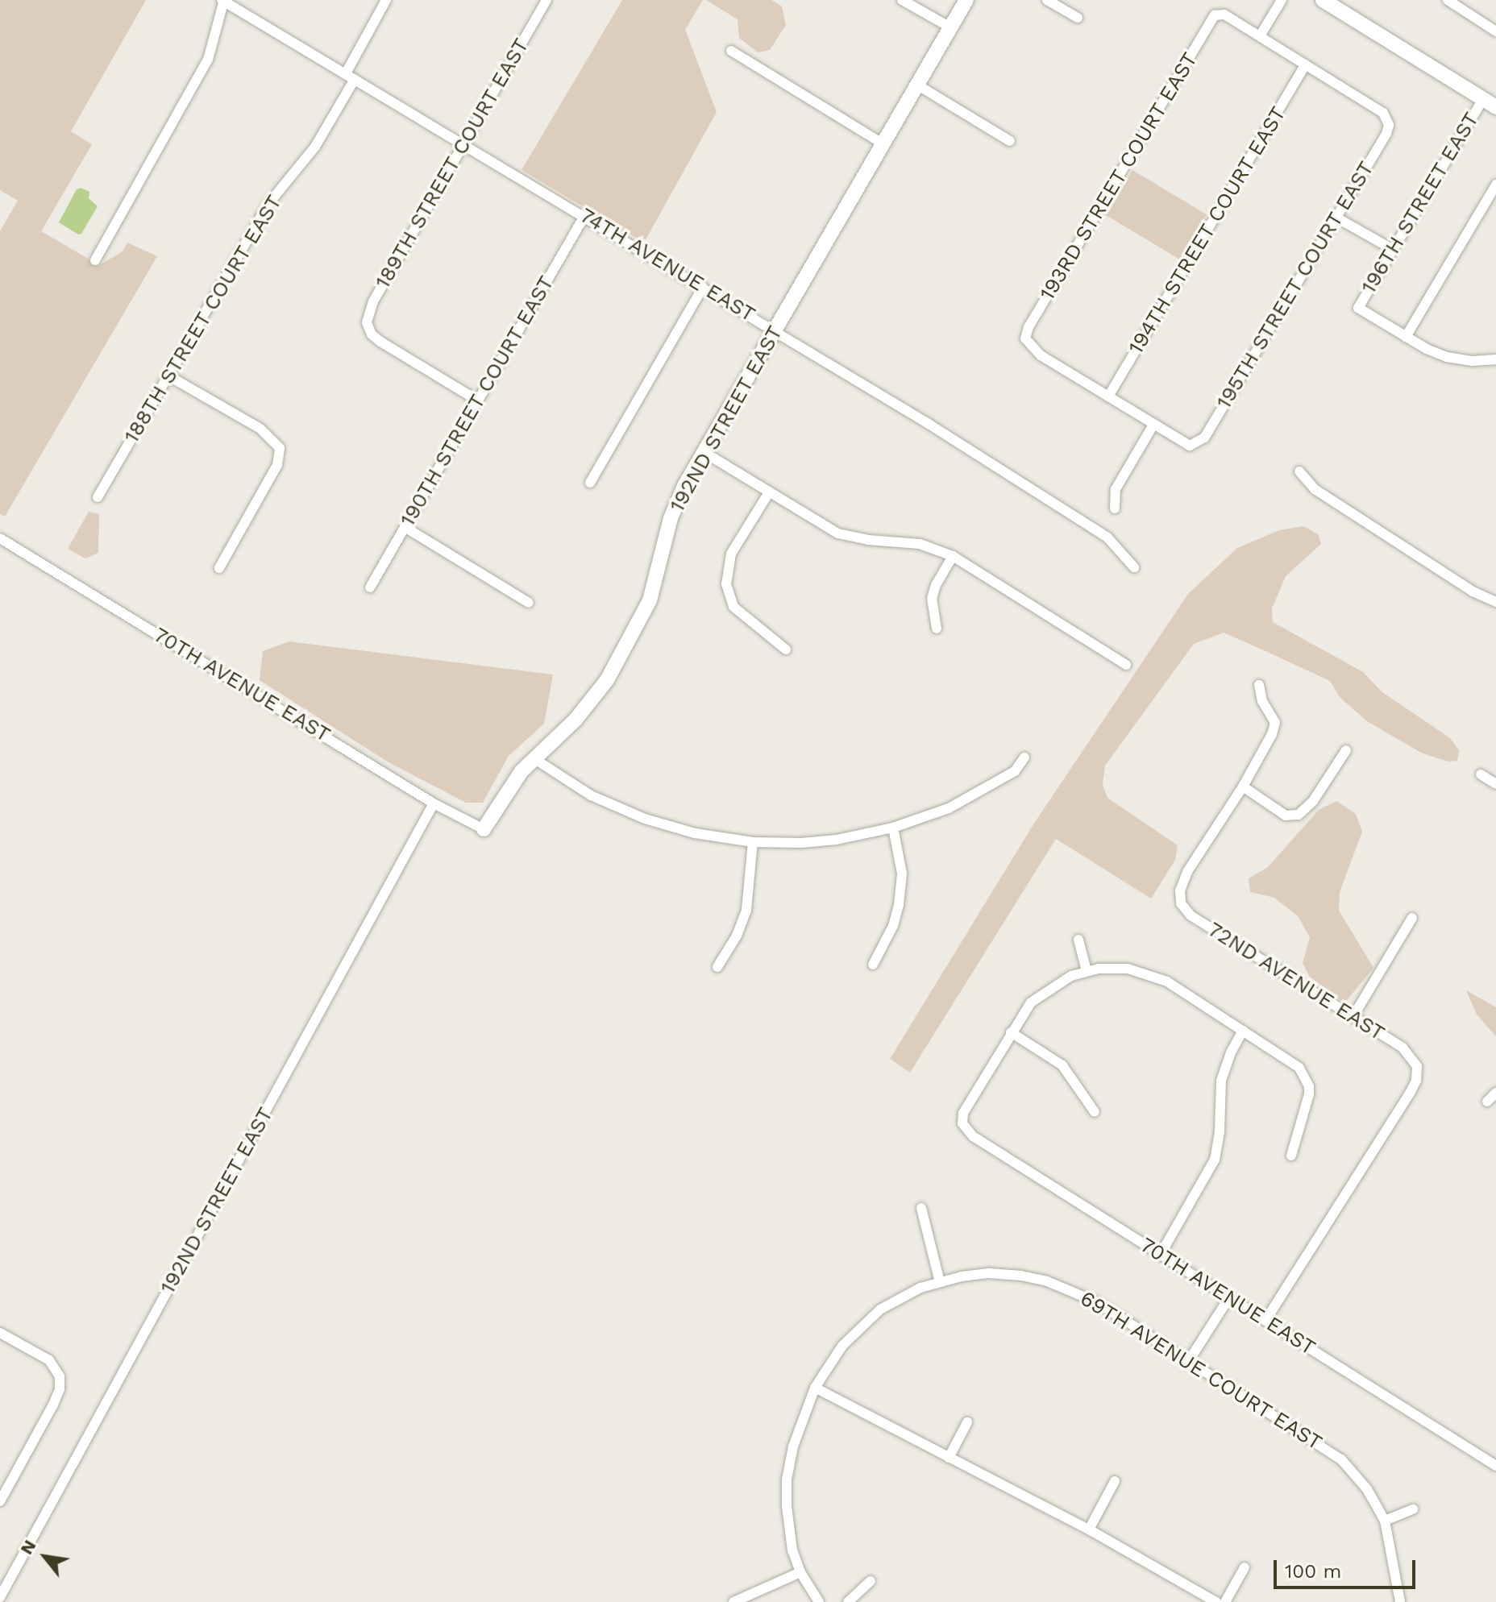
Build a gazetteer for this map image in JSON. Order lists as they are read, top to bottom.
{
  "streets": {
    "street": [
      "189TH STREET COURT EAST",
      "193RD STREET COURT EAST",
      "196TH STREET EAST",
      "194TH STREET COURT EAST",
      "74TH AVENUE EAST",
      "195TH STREET COURT EAST",
      "188TH STREET COURT EAST",
      "190TH STREET COURT EAST",
      "192ND STREET EAST",
      "70TH AVENUE EAST",
      "72ND AVENUE EAST",
      "69TH AVENUE COURT EAST"
    ]
  },
  "crossings": [
    ["189TH STREET COURT EAST", "74TH AVENUE EAST"],
    ["189TH STREET COURT EAST", "190TH STREET COURT EAST"],
    ["193RD STREET COURT EAST", "194TH STREET COURT EAST"],
    ["194TH STREET COURT EAST", "195TH STREET COURT EAST"],
    ["74TH AVENUE EAST", "188TH STREET COURT EAST"],
    ["74TH AVENUE EAST", "190TH STREET COURT EAST"],
    ["74TH AVENUE EAST", "192ND STREET EAST"],
    ["192ND STREET EAST", "70TH AVENUE EAST"],
    ["70TH AVENUE EAST", "72ND AVENUE EAST"]
  ],
  "scale_bar": "100 m",
  "north": "top left"
}
